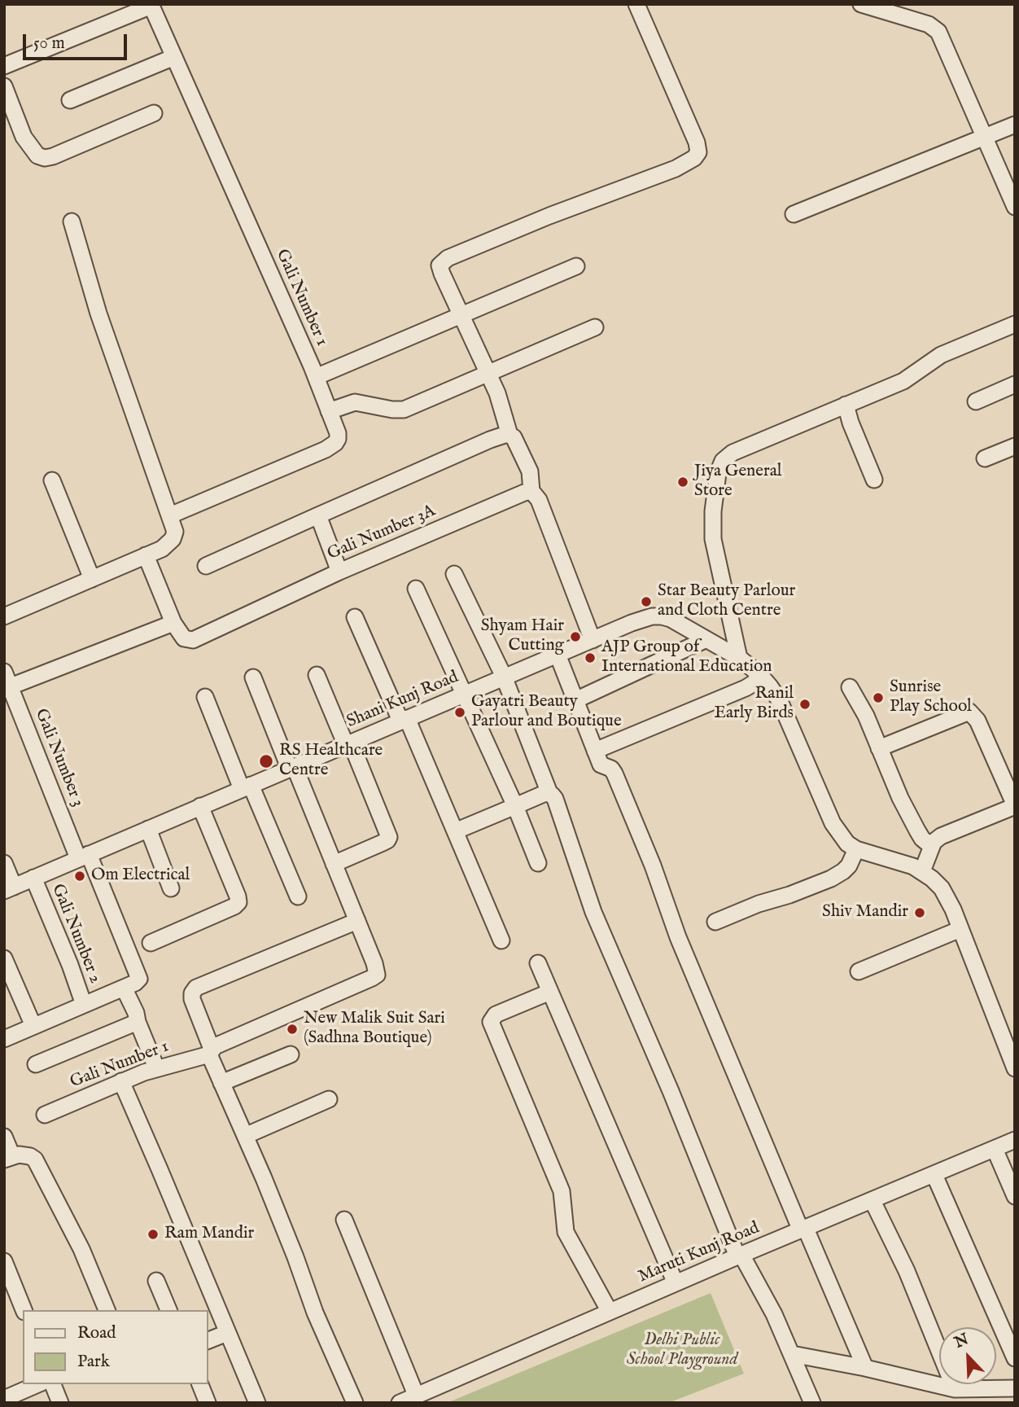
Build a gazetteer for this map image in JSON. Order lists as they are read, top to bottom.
{
  "streets": {
    "street": [
      "Gali Number 1",
      "Gali Number 3A",
      "Shani Kunj Road",
      "Gali Number 3",
      "Gali Number 2",
      "Maruti Kunj Road"
    ]
  },
  "crossings": [
    ["Gali Number 1", "Gali Number 2"],
    ["Shani Kunj Road", "Gali Number 3"],
    ["Shani Kunj Road", "Gali Number 2"],
    ["Gali Number 3", "Gali Number 2"]
  ],
  "parks": ["Delhi Public School Playground"],
  "places": [
    "Jiya General Store",
    "Star Beauty Parlour and Cloth Centre",
    "Shyam Hair Cutting",
    "AJP Group of International Education",
    "Sunrise Play School",
    "Ranil Early Birds",
    "Gayatri Beauty Parlour and Boutique",
    "RS Healthcare Centre",
    "Om Electrical",
    "Shiv Mandir",
    "New Malik Suit Sari (Sadhna Boutique)",
    "Ram Mandir"
  ],
  "legend": ["Road", "Park"],
  "scale_bar": "50 m",
  "north": "top left"
}
